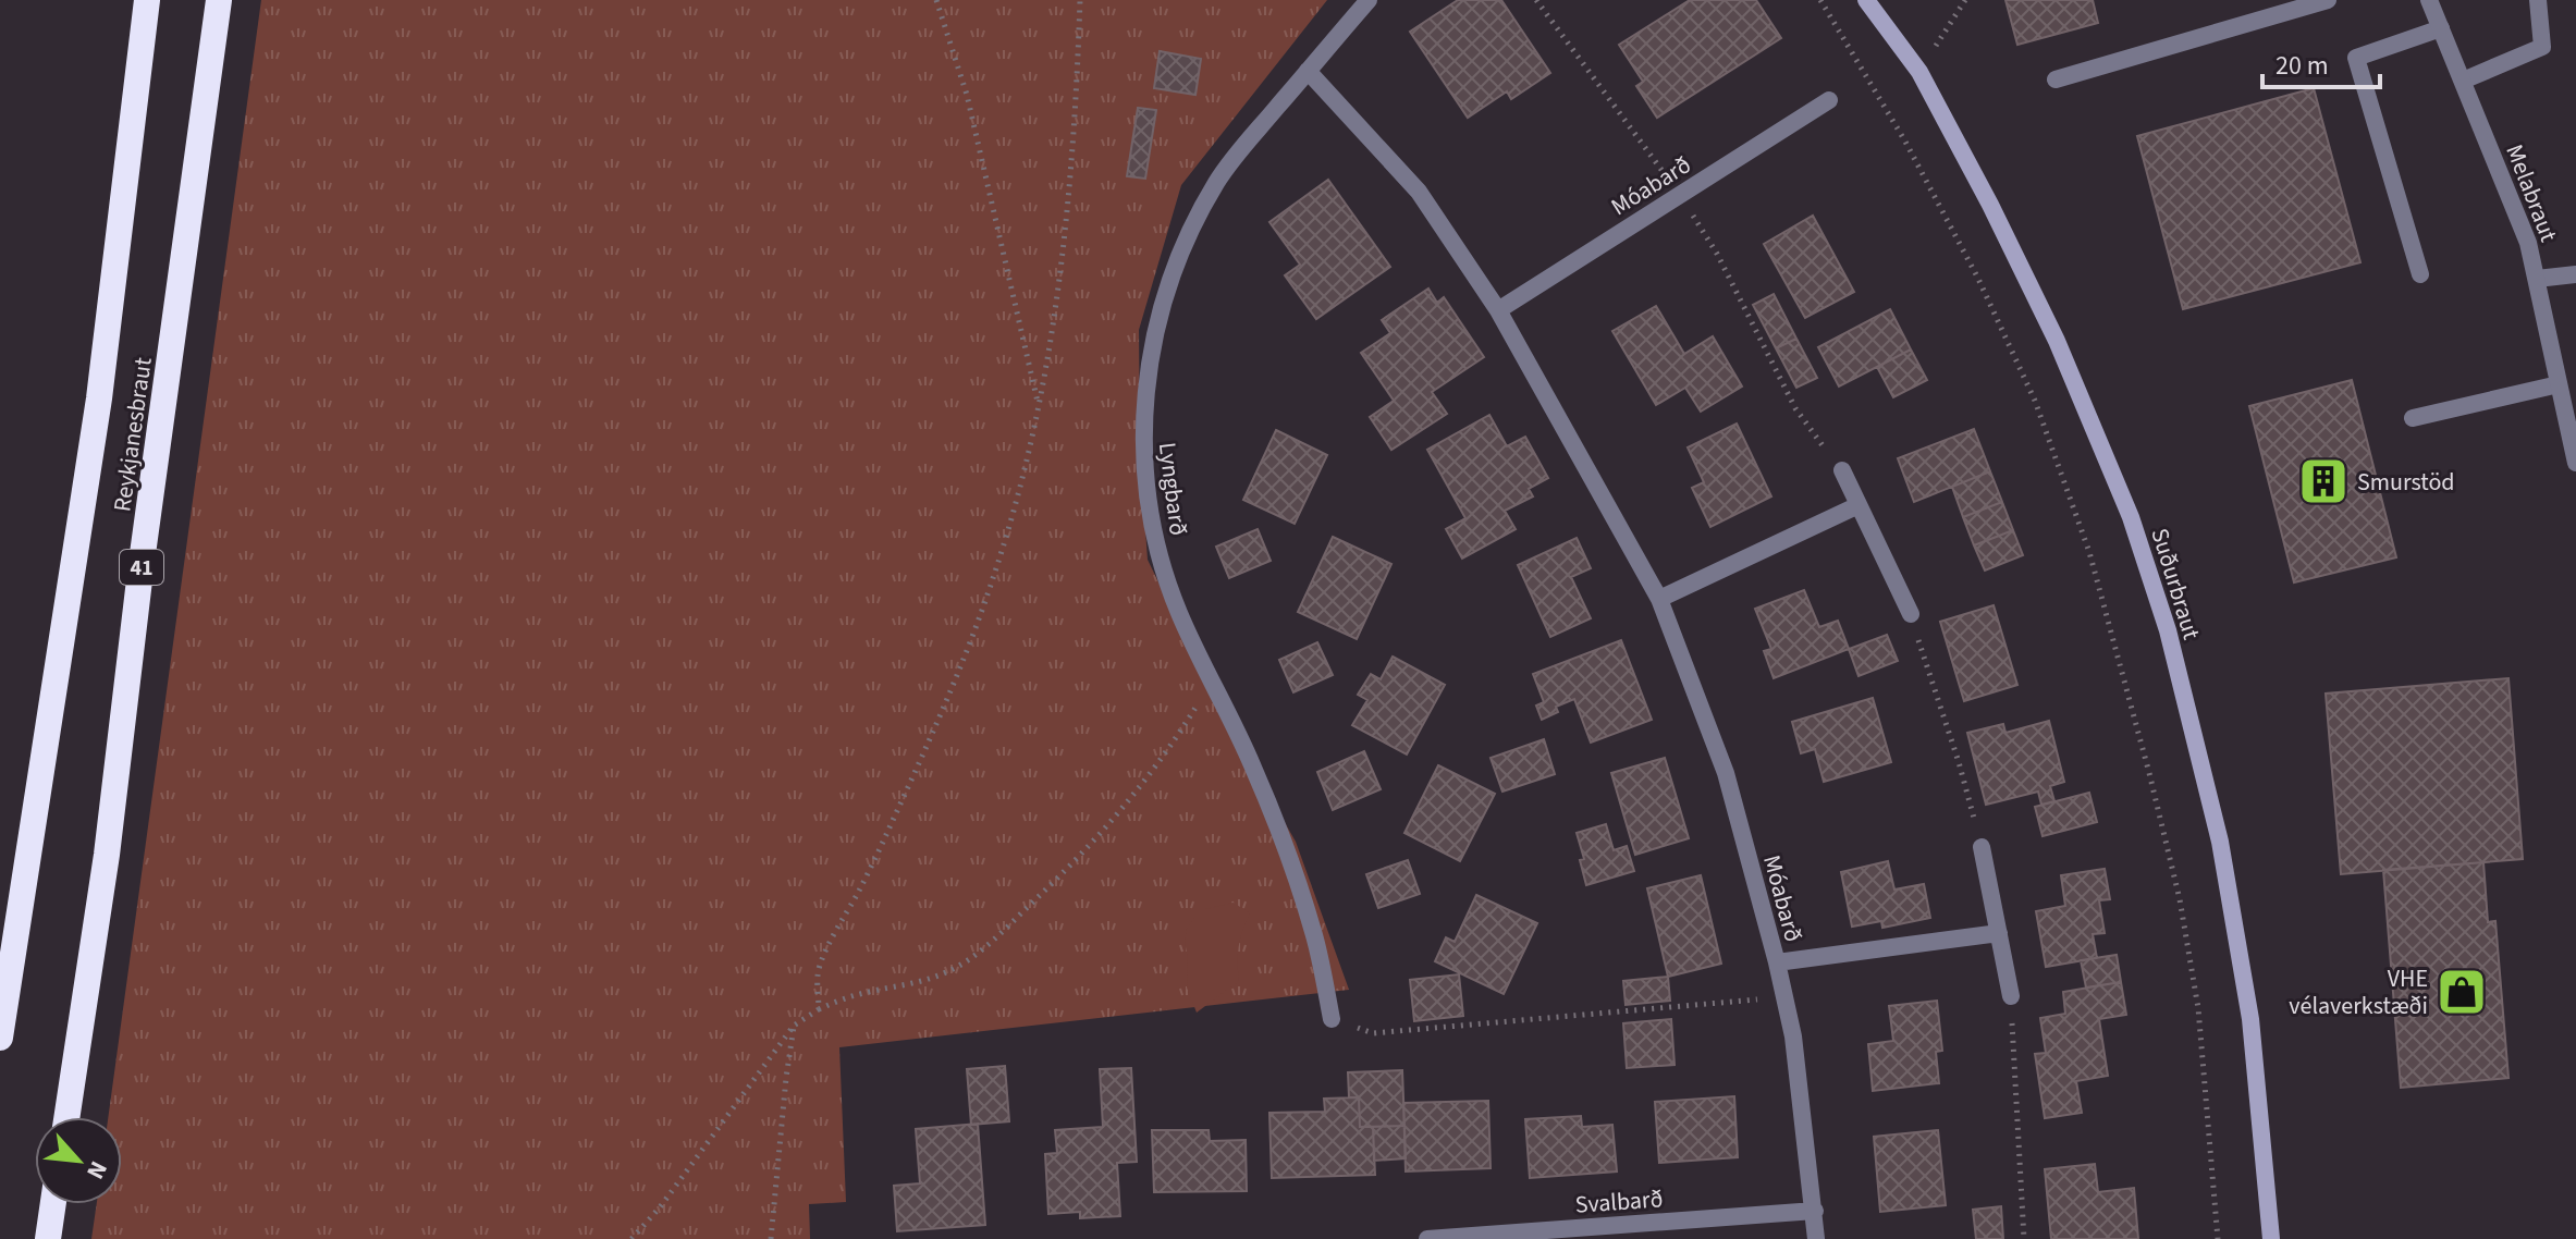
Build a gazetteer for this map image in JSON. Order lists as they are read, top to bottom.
{
  "streets": {
    "highway": ["Reykjanesbraut", "41"],
    "street": [
      "Móabarð",
      "Melabraut",
      "Lyngbarð",
      "Suðurbraut",
      "Svalbarð"
    ]
  },
  "crossings": [
    ["Móabarð", "Lyngbarð"],
    ["Móabarð", "Svalbarð"]
  ],
  "places": {
    "building": ["Smurstöd"],
    "shop": ["VHE vélaverkstæði"]
  },
  "scale_bar": "20 m",
  "north": "bottom right"
}
